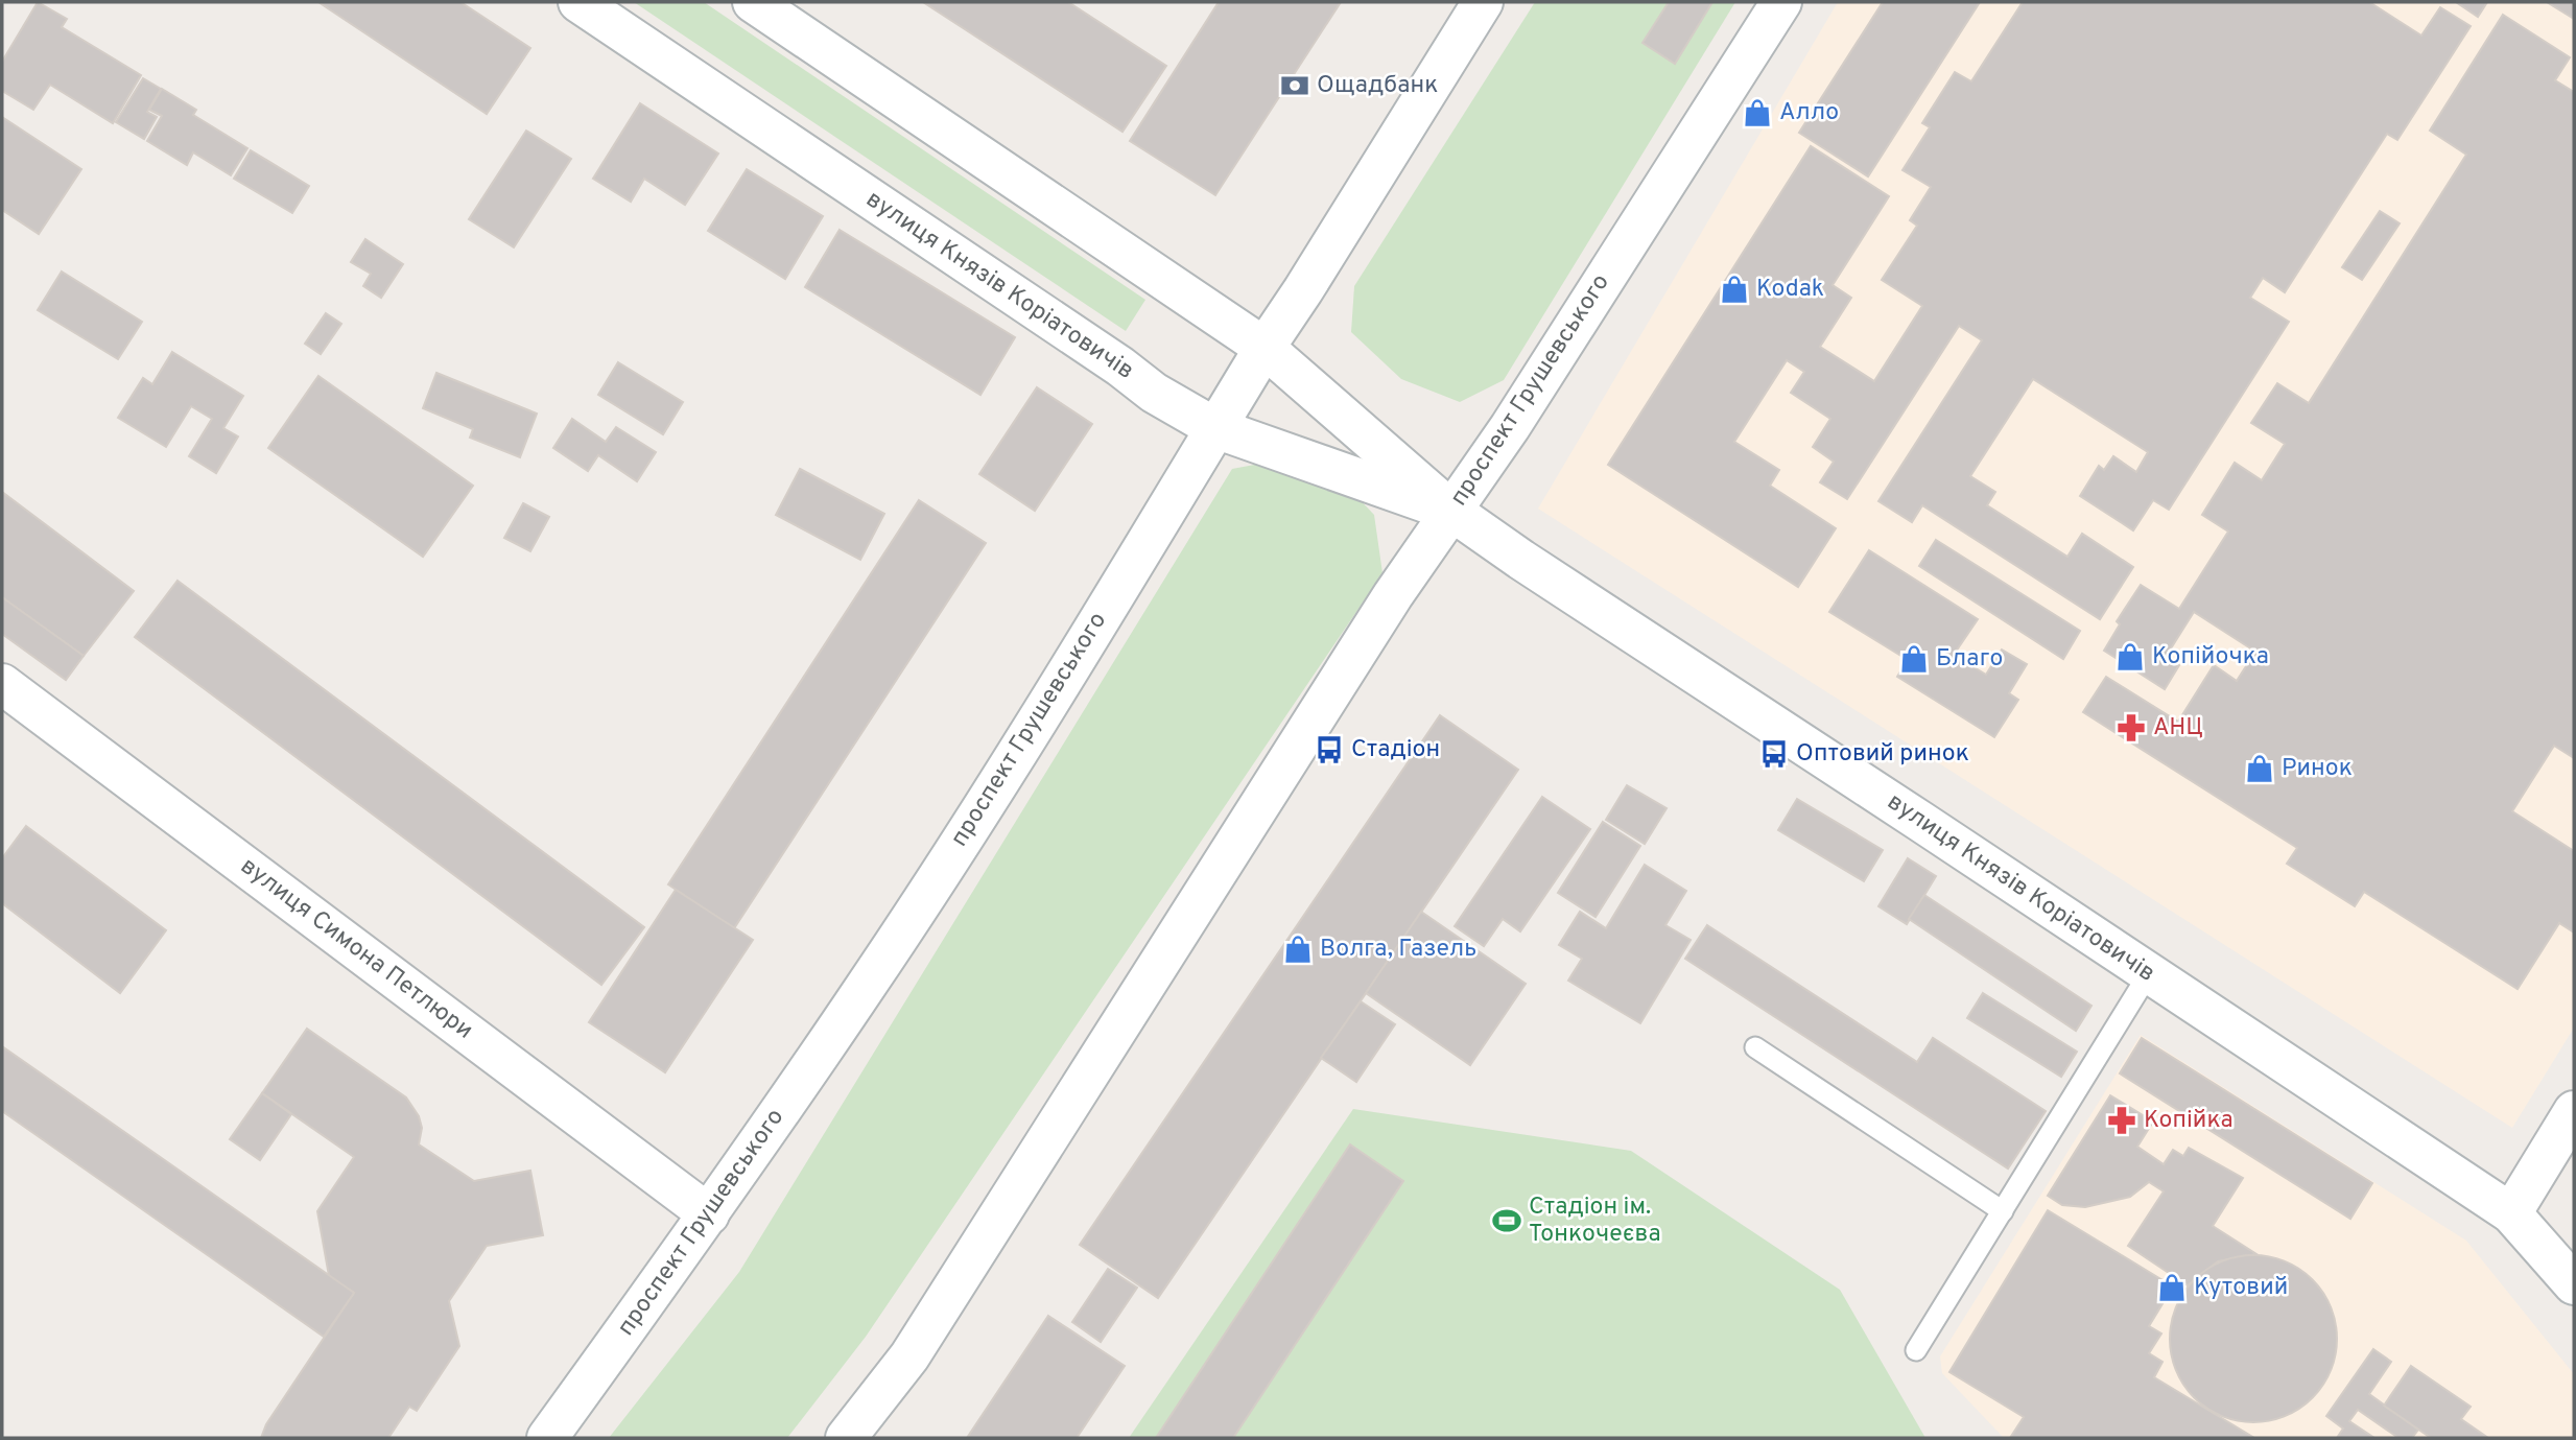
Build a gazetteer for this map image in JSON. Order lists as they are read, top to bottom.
{
  "streets": {
    "main road": ["вулиця Князів Коріатовичів", "проспект Грушевського", "вулиця Симона Петлюри"]
  },
  "crossings": [
    ["вулиця Князів Коріатовичів", "проспект Грушевського"],
    ["проспект Грушевського", "вулиця Симона Петлюри"]
  ],
  "places": {
    "bank": ["Ощадбанк"],
    "shop": [
      "Алло",
      "Kodak",
      "Копійочка",
      "Благо",
      "Ринок",
      "Волга, Газель",
      "Кутовий"
    ],
    "pharmacy": ["АНЦ", "Копійка"],
    "bus stop": ["Стадіон", "Оптовий ринок"],
    "sports": ["Стадіон ім. Тонкочеєва"]
  }
}
